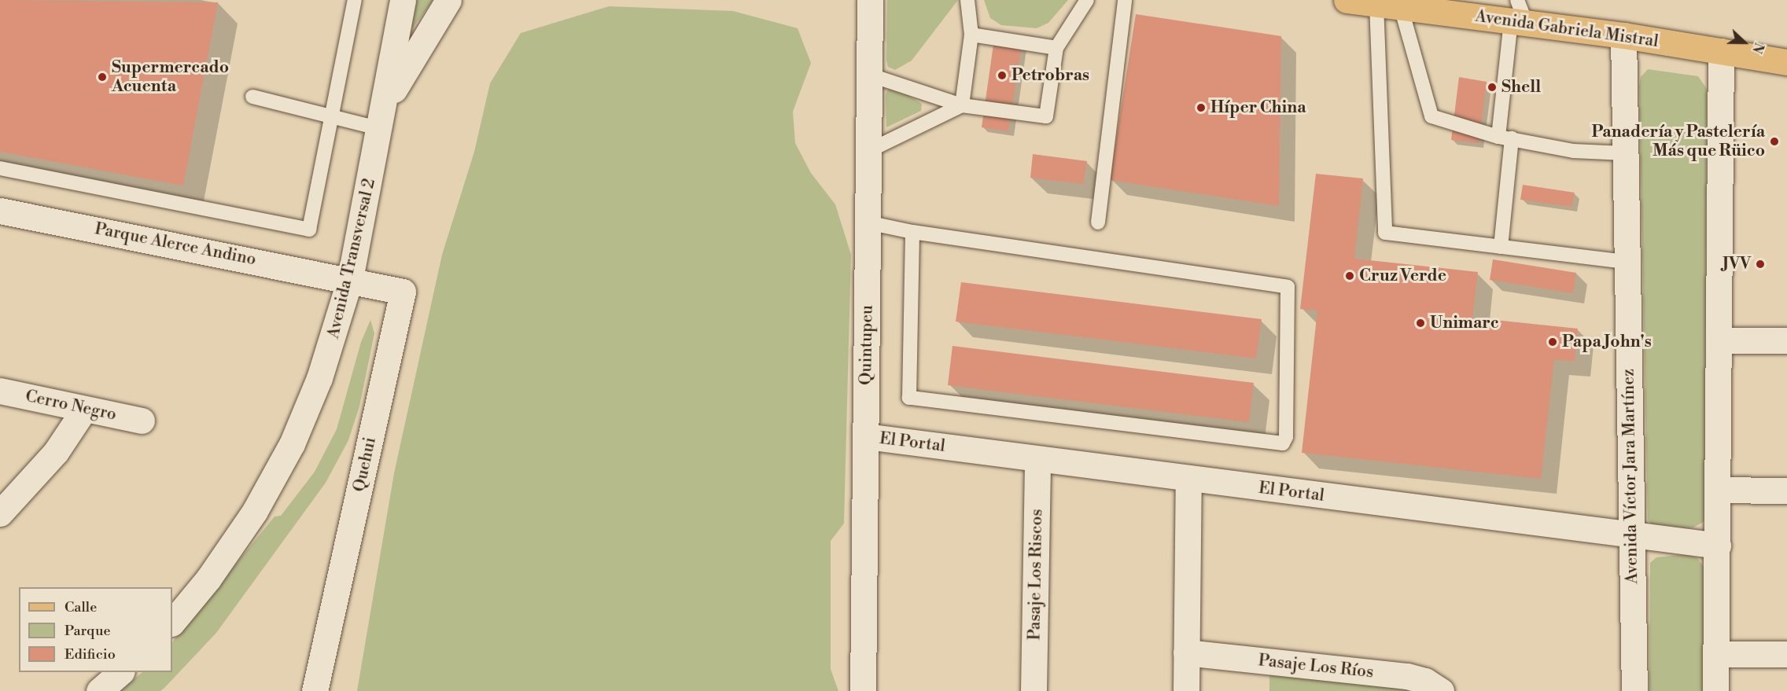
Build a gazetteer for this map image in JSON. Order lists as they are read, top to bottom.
{
  "streets": {
    "main road": ["Avenida Gabriela Mistral"],
    "street": [
      "Parque Alerce Andino",
      "Avenida Transversal 2",
      "Quintupeu",
      "Cerro Negro",
      "El Portal",
      "Quehui",
      "Avenida Víctor Jara Martínez",
      "Pasaje Los Riscos",
      "Pasaje Los Ríos"
    ]
  },
  "crossings": [
    ["Avenida Gabriela Mistral", "Avenida Víctor Jara Martínez"],
    ["Parque Alerce Andino", "Avenida Transversal 2"],
    ["Parque Alerce Andino", "Quehui"],
    ["Avenida Transversal 2", "Quehui"],
    ["Quintupeu", "El Portal"],
    ["El Portal", "Avenida Víctor Jara Martínez"],
    ["El Portal", "Pasaje Los Riscos"]
  ],
  "places": [
    "Petrobras",
    "Supermercado Acuenta",
    "Shell",
    "Híper China",
    "Panadería y Pastelería Más que Rüico",
    "JVV",
    "Cruz Verde",
    "Unimarc",
    "Papa John's"
  ],
  "legend": ["Calle", "Parque", "Edificio"],
  "north": "right"
}
